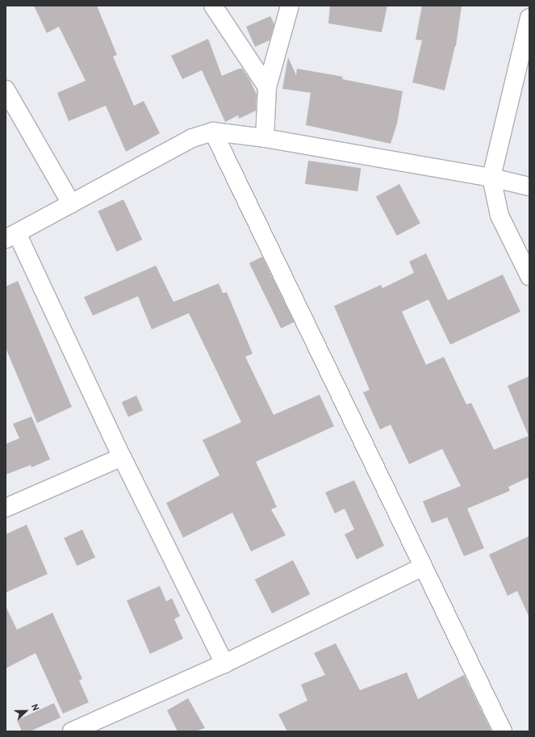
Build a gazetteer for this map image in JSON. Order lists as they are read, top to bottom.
{
  "north": "right"
}
